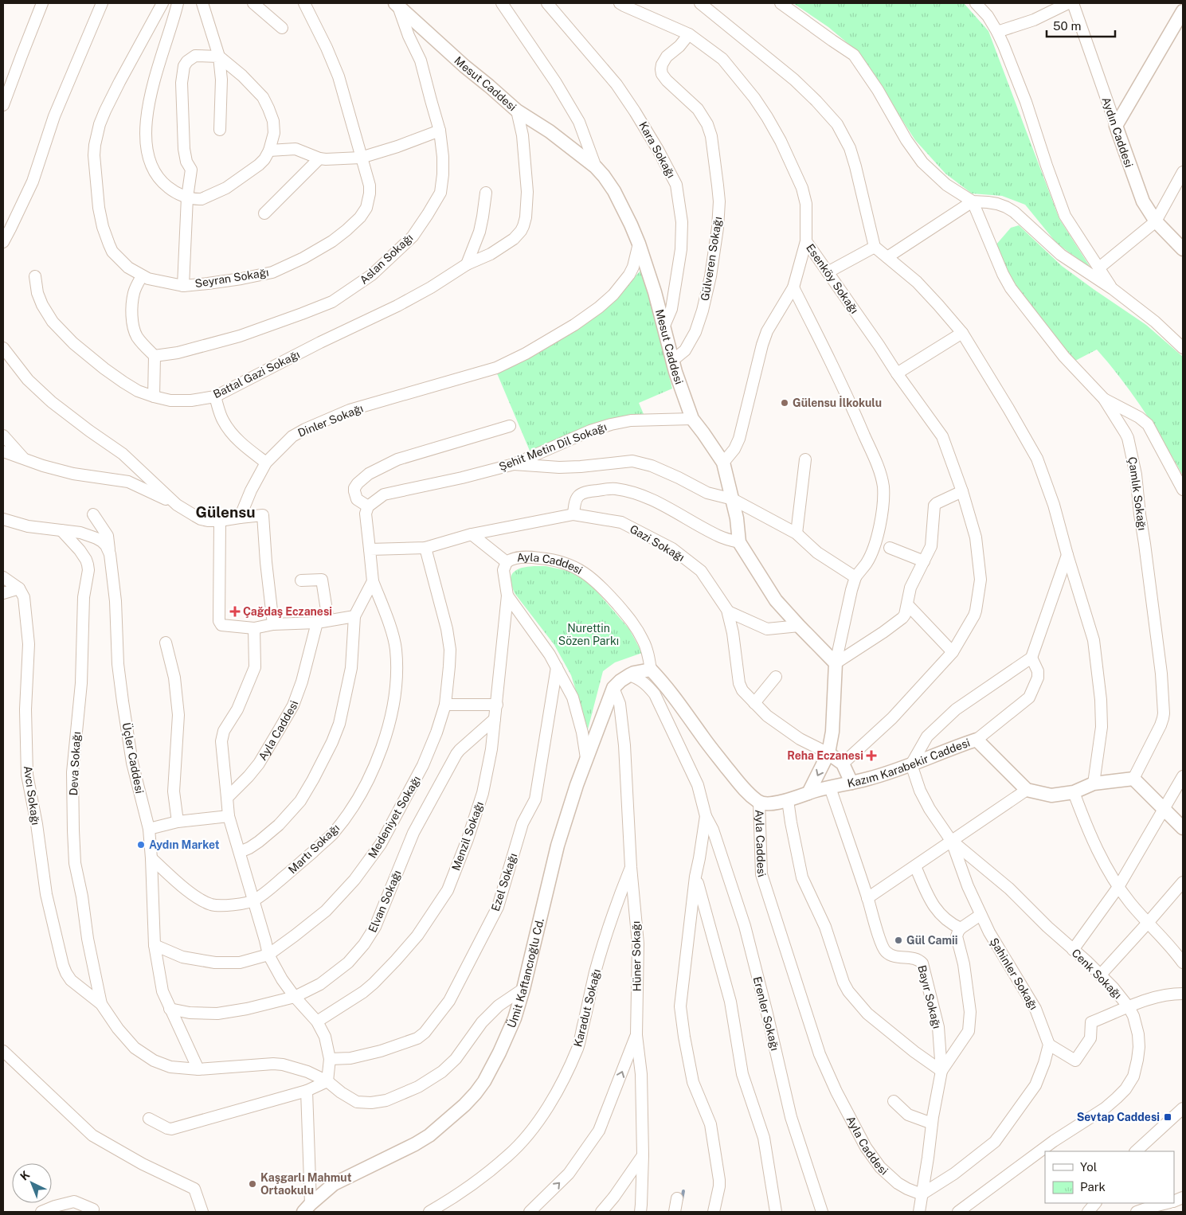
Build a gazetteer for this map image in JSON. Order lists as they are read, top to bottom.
{
  "streets": {
    "street": [
      "Mesut Caddesi",
      "Aydın Caddesi",
      "Kara Sokağı",
      "Aslan Sokağı",
      "Gülveren Sokağı",
      "Seyran Sokağı",
      "Esenköy Sokağı",
      "Battal Gazi Sokağı",
      "Dinler Sokağı",
      "Şehit Metin Dil Sokağı",
      "Çamlık Sokağı",
      "Gazi Sokağı",
      "Ayla Caddesi",
      "Üçler Caddesi",
      "Kazım Karabekir Caddesi",
      "Deva Sokağı",
      "Avcı Sokağı",
      "Medeniyet Sokağı",
      "Menzil Sokağı",
      "Martı Sokağı",
      "Ezel Sokağı",
      "Elvan Sokağı",
      "Hüner Sokağı",
      "Ümit Kaftancıoğlu Cd.",
      "Şahinler Sokağı",
      "Cenk Sokağı",
      "Bayır Sokağı",
      "Karadut Sokağı",
      "Erenler Sokağı"
    ]
  },
  "crossings": [
    ["Mesut Caddesi", "Kara Sokağı"],
    ["Mesut Caddesi", "Aslan Sokağı"],
    ["Mesut Caddesi", "Gülveren Sokağı"],
    ["Mesut Caddesi", "Battal Gazi Sokağı"],
    ["Mesut Caddesi", "Dinler Sokağı"],
    ["Mesut Caddesi", "Şehit Metin Dil Sokağı"],
    ["Gülveren Sokağı", "Esenköy Sokağı"],
    ["Gazi Sokağı", "Ayla Caddesi"],
    ["Ayla Caddesi", "Kazım Karabekir Caddesi"],
    ["Ayla Caddesi", "Bayır Sokağı"],
    ["Üçler Caddesi", "Medeniyet Sokağı"],
    ["Üçler Caddesi", "Martı Sokağı"],
    ["Üçler Caddesi", "Elvan Sokağı"],
    ["Kazım Karabekir Caddesi", "Şahinler Sokağı"],
    ["Kazım Karabekir Caddesi", "Bayır Sokağı"],
    ["Deva Sokağı", "Avcı Sokağı"],
    ["Menzil Sokağı", "Elvan Sokağı"],
    ["Hüner Sokağı", "Ümit Kaftancıoğlu Cd."],
    ["Hüner Sokağı", "Karadut Sokağı"],
    ["Şahinler Sokağı", "Cenk Sokağı"]
  ],
  "districts": ["Gülensu"],
  "parks": ["Nurettin Sözen Parkı"],
  "places": {
    "other": [
      "Gülensu İlkokulu",
      "Aydın Market",
      "Gül Camii",
      "Kaşgarlı Mahmut Ortaokulu"
    ],
    "health": ["Çağdaş Eczanesi", "Reha Eczanesi"],
    "transit": ["Sevtap Caddesi"]
  },
  "legend": ["Yol", "Park"],
  "scale_bar": "50 m",
  "north": "top left"
}
